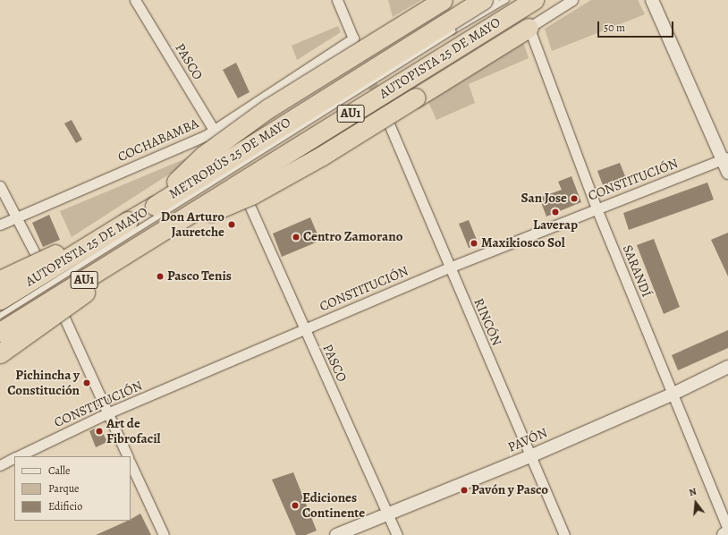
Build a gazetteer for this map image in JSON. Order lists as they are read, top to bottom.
{
  "streets": {
    "highway": ["AUTOPISTA 25 DE MAYO", "AU1"],
    "street": [
      "PASCO",
      "COCHABAMBA",
      "CONSTITUCIÓN",
      "SARANDÍ",
      "RINCÓN",
      "PAVÓN"
    ],
    "lane": ["METROBÚS 25 DE MAYO"]
  },
  "crossings": [
    ["PASCO", "COCHABAMBA"],
    ["PASCO", "CONSTITUCIÓN"],
    ["PASCO", "PAVÓN"],
    ["CONSTITUCIÓN", "SARANDÍ"],
    ["CONSTITUCIÓN", "RINCÓN"],
    ["SARANDÍ", "PAVÓN"],
    ["RINCÓN", "PAVÓN"]
  ],
  "places": [
    "San Jose",
    "Laverap",
    "Don Arturo Jauretche",
    "Centro Zamorano",
    "Maxikiosco Sol",
    "Pasco Tenis",
    "Pichincha y Constitución",
    "Art de Fibrofacil",
    "Pavón y Pasco",
    "Ediciones Continente"
  ],
  "legend": ["Calle", "Parque", "Edificio"],
  "scale_bar": "50 m",
  "north": "top"
}
